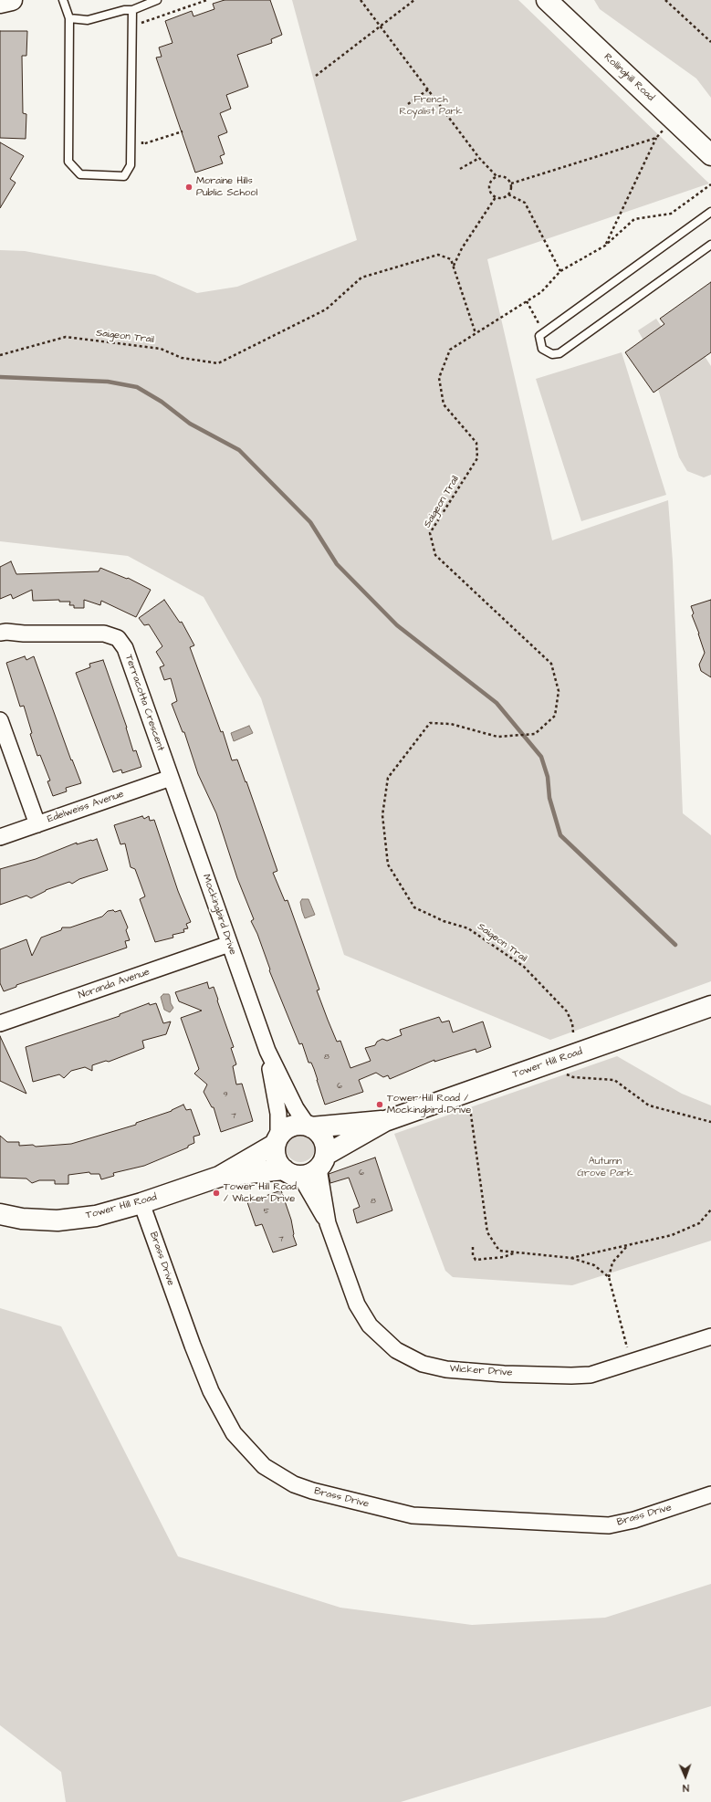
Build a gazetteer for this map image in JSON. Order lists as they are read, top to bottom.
{
  "streets": {
    "street": [
      "Rollinghill Road",
      "Terracotta Crescent",
      "Edelweiss Avenue",
      "Mockingbird Drive",
      "Noranda Avenue",
      "Tower Hill Road",
      "Brass Drive",
      "Wicker Drive"
    ],
    "path": ["Saigeon Trail"]
  },
  "crossings": [
    ["Terracotta Crescent", "Edelweiss Avenue"],
    ["Terracotta Crescent", "Mockingbird Drive"],
    ["Edelweiss Avenue", "Mockingbird Drive"],
    ["Mockingbird Drive", "Noranda Avenue"],
    ["Mockingbird Drive", "Tower Hill Road"],
    ["Mockingbird Drive", "Wicker Drive"],
    ["Tower Hill Road", "Brass Drive"],
    ["Tower Hill Road", "Wicker Drive"]
  ],
  "parks": ["French Royalist Park", "Autumn Grove Park"],
  "places": ["Moraine Hills Public School", "Tower Hill Road / Mockingbird Drive", "Tower Hill Road / Wicker Drive"],
  "house_numbers": [
    "8",
    "6",
    "9",
    "7",
    "6",
    "8",
    "5",
    "7"
  ],
  "north": "bottom"
}
